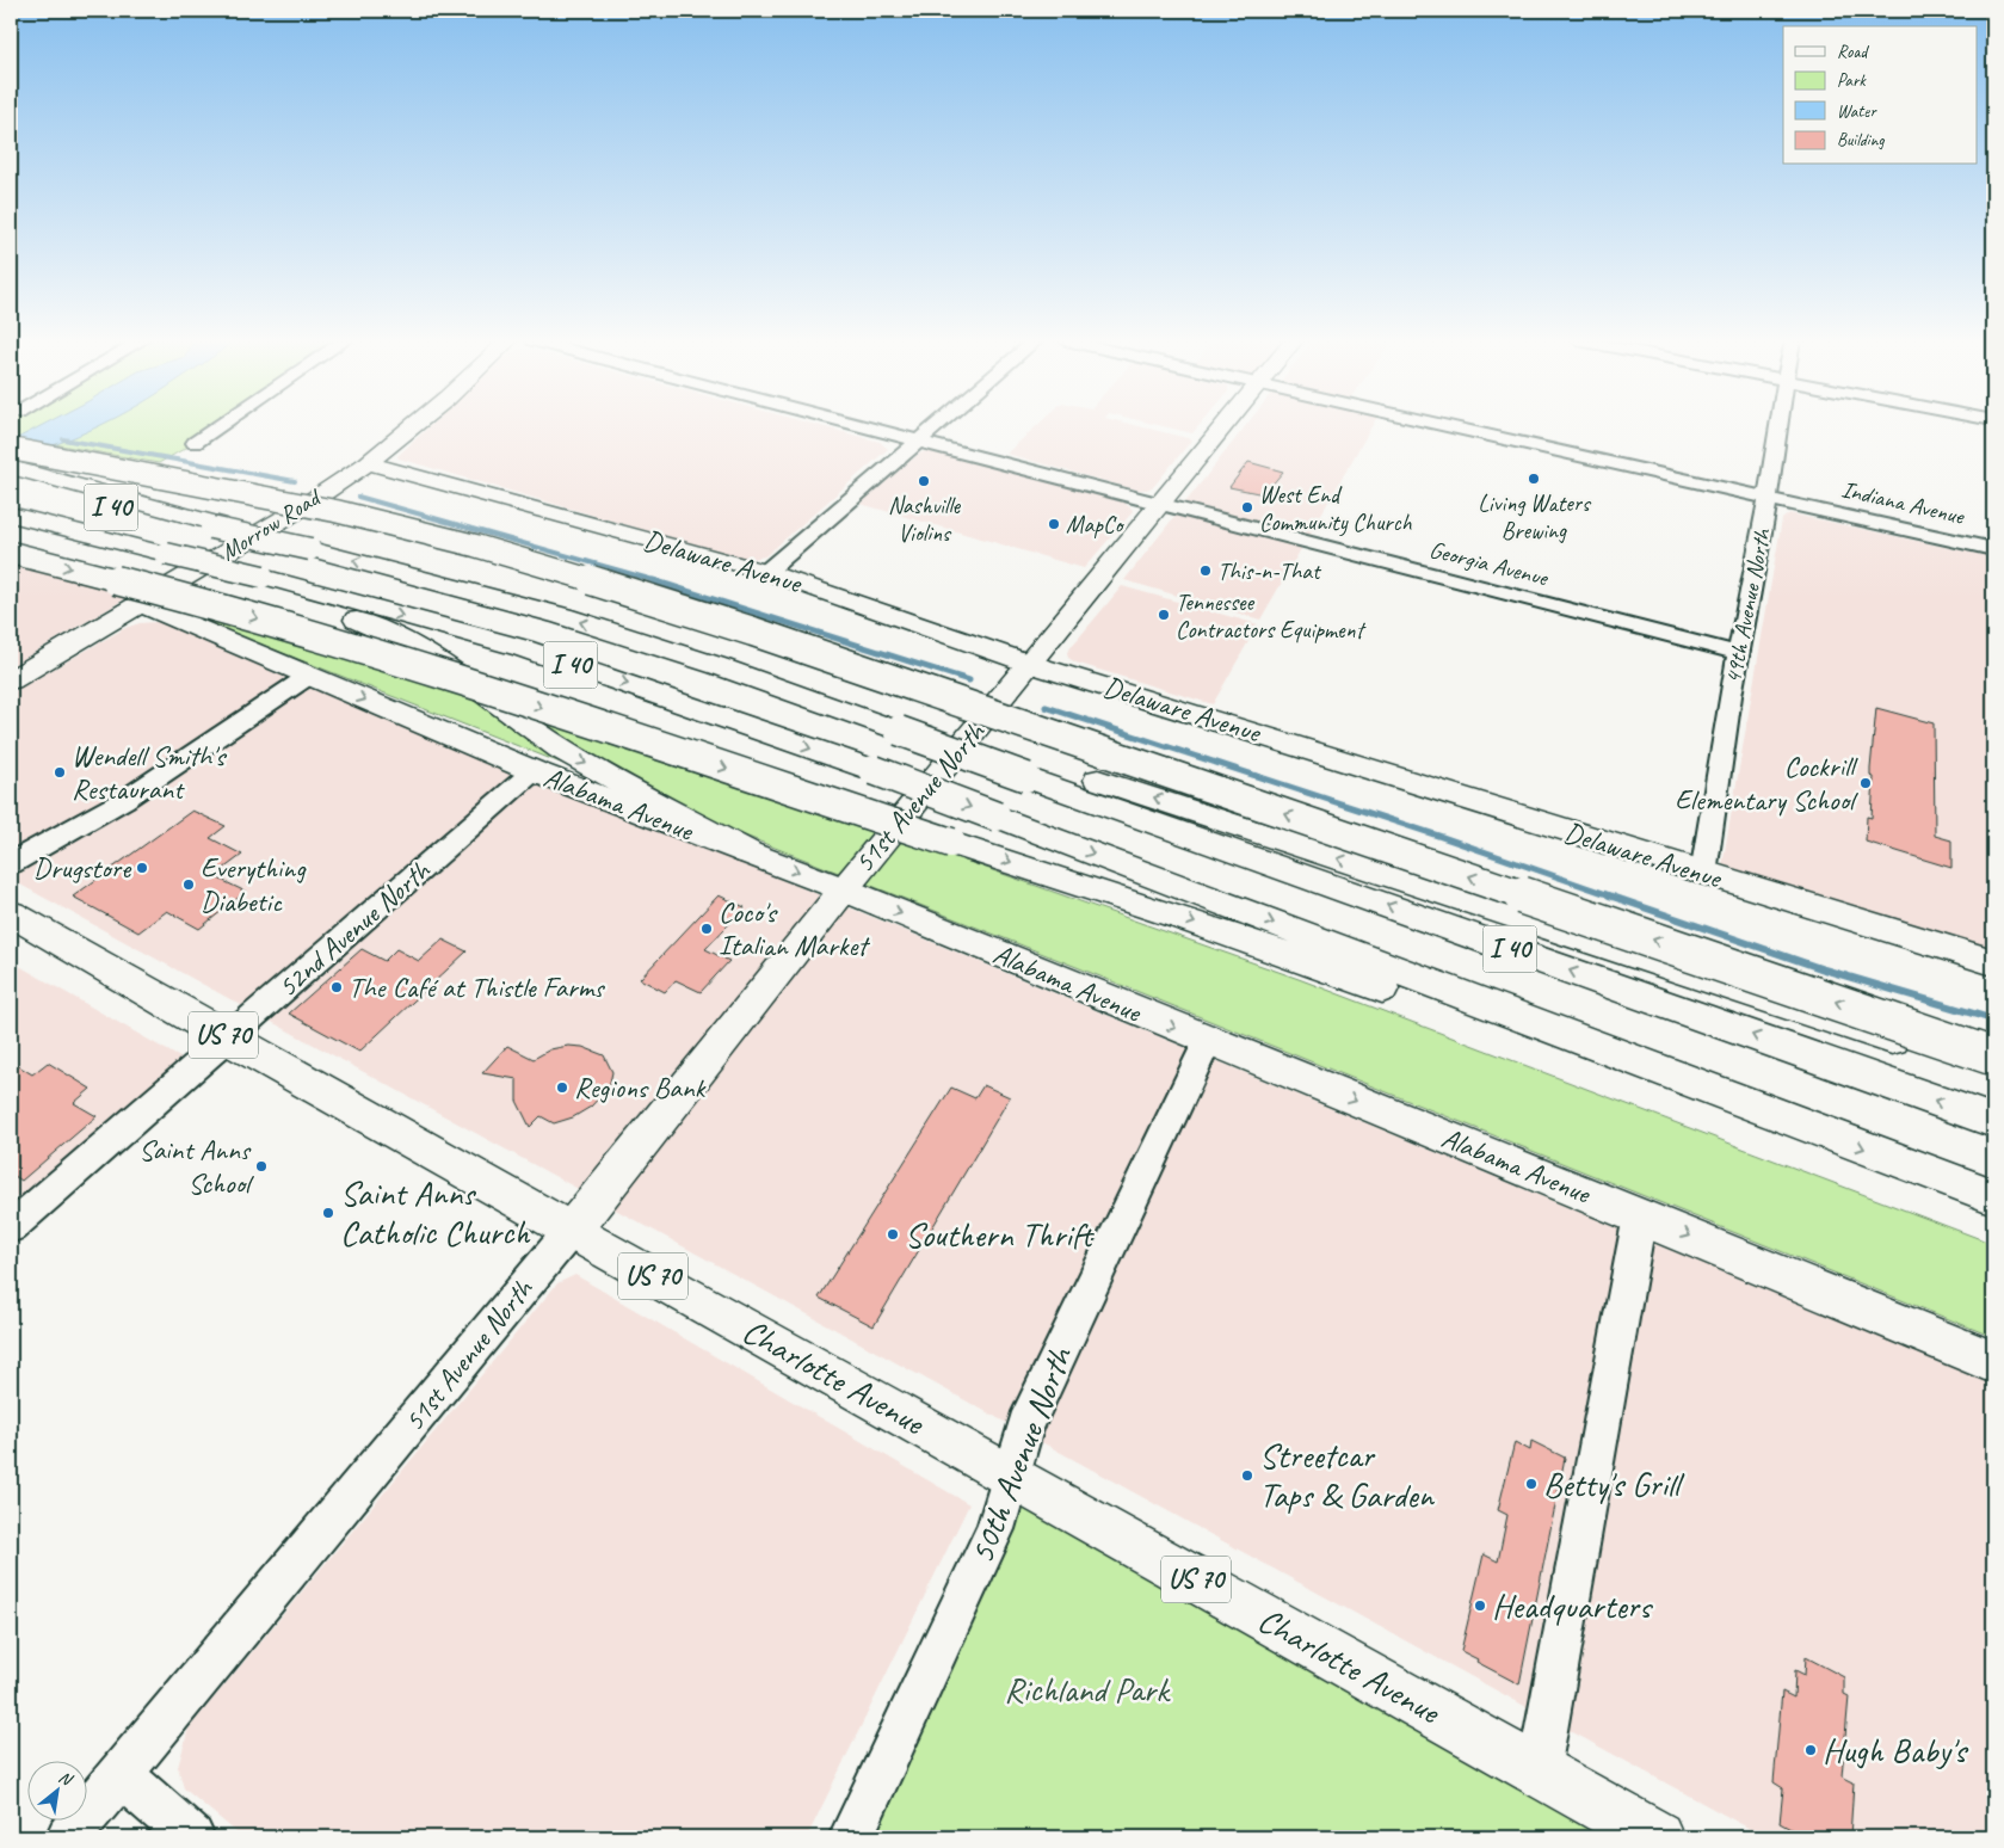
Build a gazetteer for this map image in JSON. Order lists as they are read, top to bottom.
{
  "streets": {
    "main road": [
      "I 40",
      "Morrow Road",
      "Delaware Avenue",
      "51st Avenue North",
      "Alabama Avenue",
      "US 70",
      "Charlotte Avenue"
    ],
    "street": [
      "Indiana Avenue",
      "Georgia Avenue",
      "49th Avenue North",
      "52nd Avenue North",
      "50th Avenue North"
    ]
  },
  "crossings": [
    ["Indiana Avenue", "49th Avenue North"],
    ["Morrow Road", "Delaware Avenue"],
    ["Morrow Road", "Alabama Avenue"],
    ["Delaware Avenue", "49th Avenue North"],
    ["Delaware Avenue", "51st Avenue North"],
    ["Georgia Avenue", "49th Avenue North"],
    ["Georgia Avenue", "51st Avenue North"],
    ["51st Avenue North", "Alabama Avenue"],
    ["51st Avenue North", "Charlotte Avenue"],
    ["Alabama Avenue", "52nd Avenue North"],
    ["Alabama Avenue", "50th Avenue North"],
    ["52nd Avenue North", "Charlotte Avenue"],
    ["Charlotte Avenue", "50th Avenue North"]
  ],
  "parks": ["Richland Park"],
  "places": [
    "Living Waters Brewing",
    "Nashville Violins",
    "West End Community Church",
    "MapCo",
    "This-n-That",
    "Tennessee Contractors Equipment",
    "Wendell Smith's Restaurant",
    "Cockrill Elementary School",
    "Drugstore",
    "Everything Diabetic",
    "Coco's Italian Market",
    "The Café at Thistle Farms",
    "Regions Bank",
    "Saint Anns School",
    "Saint Anns Catholic Church",
    "Southern Thrift",
    "Streetcar Taps & Garden",
    "Betty's Grill",
    "Headquarters",
    "Hugh Baby's"
  ],
  "legend": [
    "Road",
    "Park",
    "Water",
    "Building"
  ],
  "north": "top right"
}
